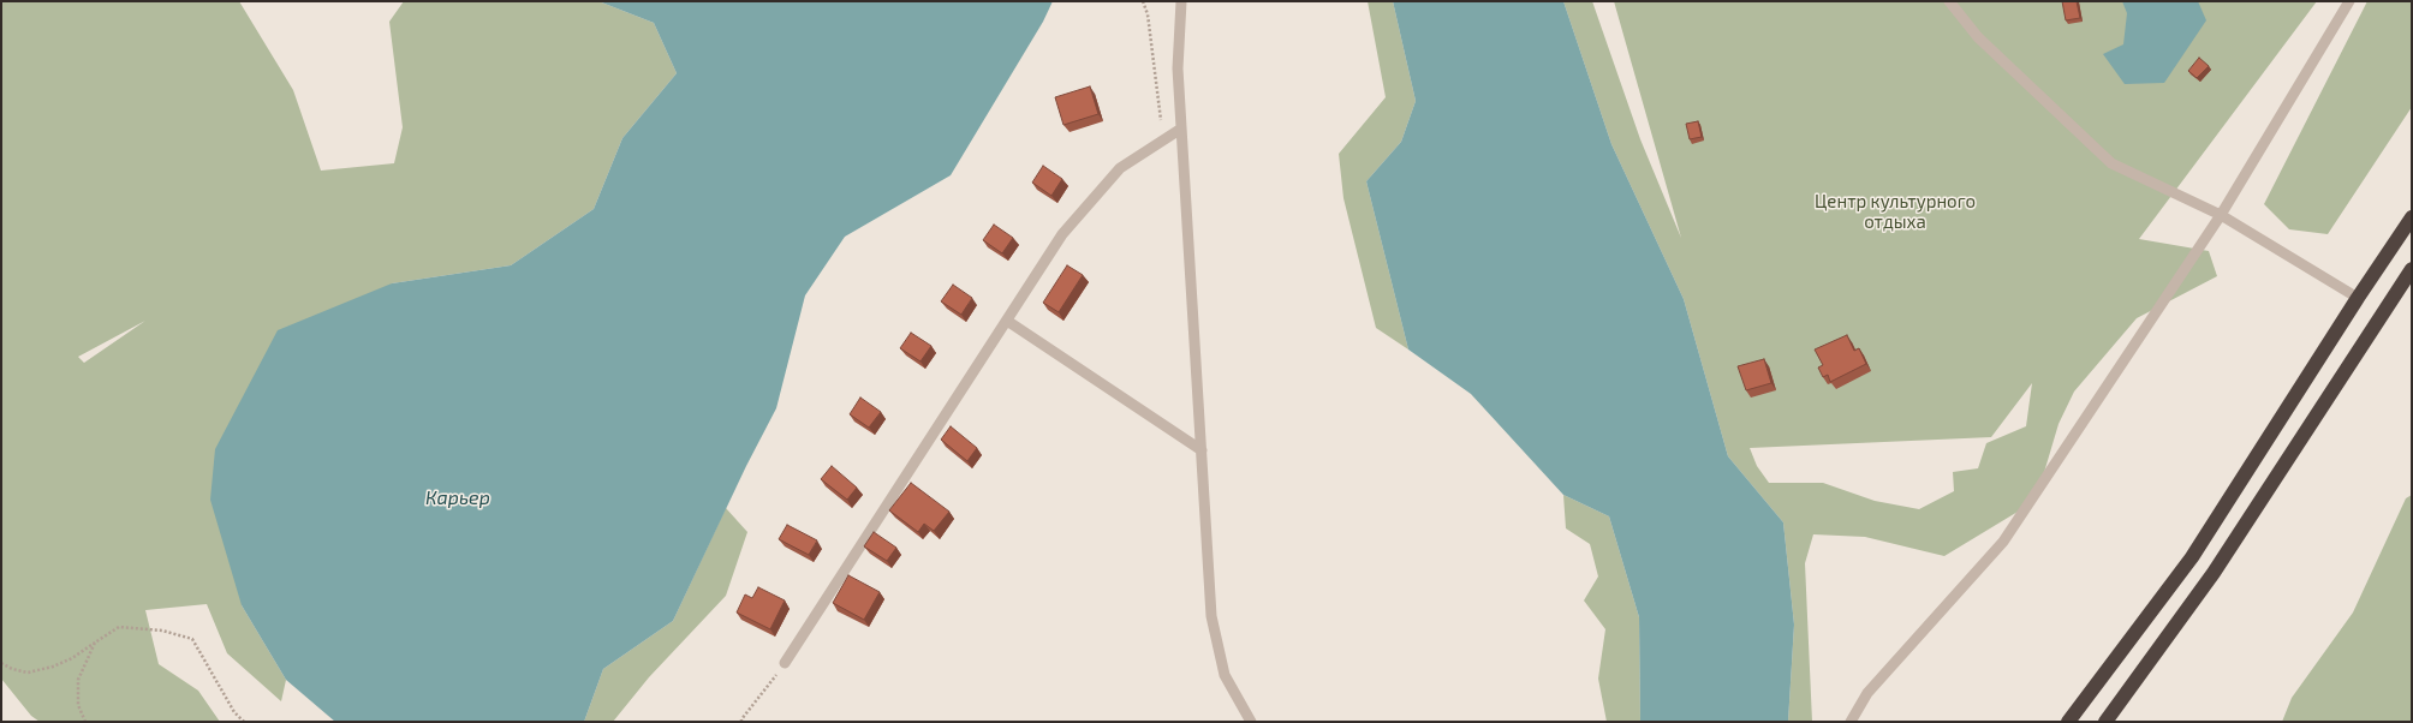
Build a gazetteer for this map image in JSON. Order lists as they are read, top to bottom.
{
  "water": ["Карьер"],
  "parks": ["Центр культурного отдыха"]
}
